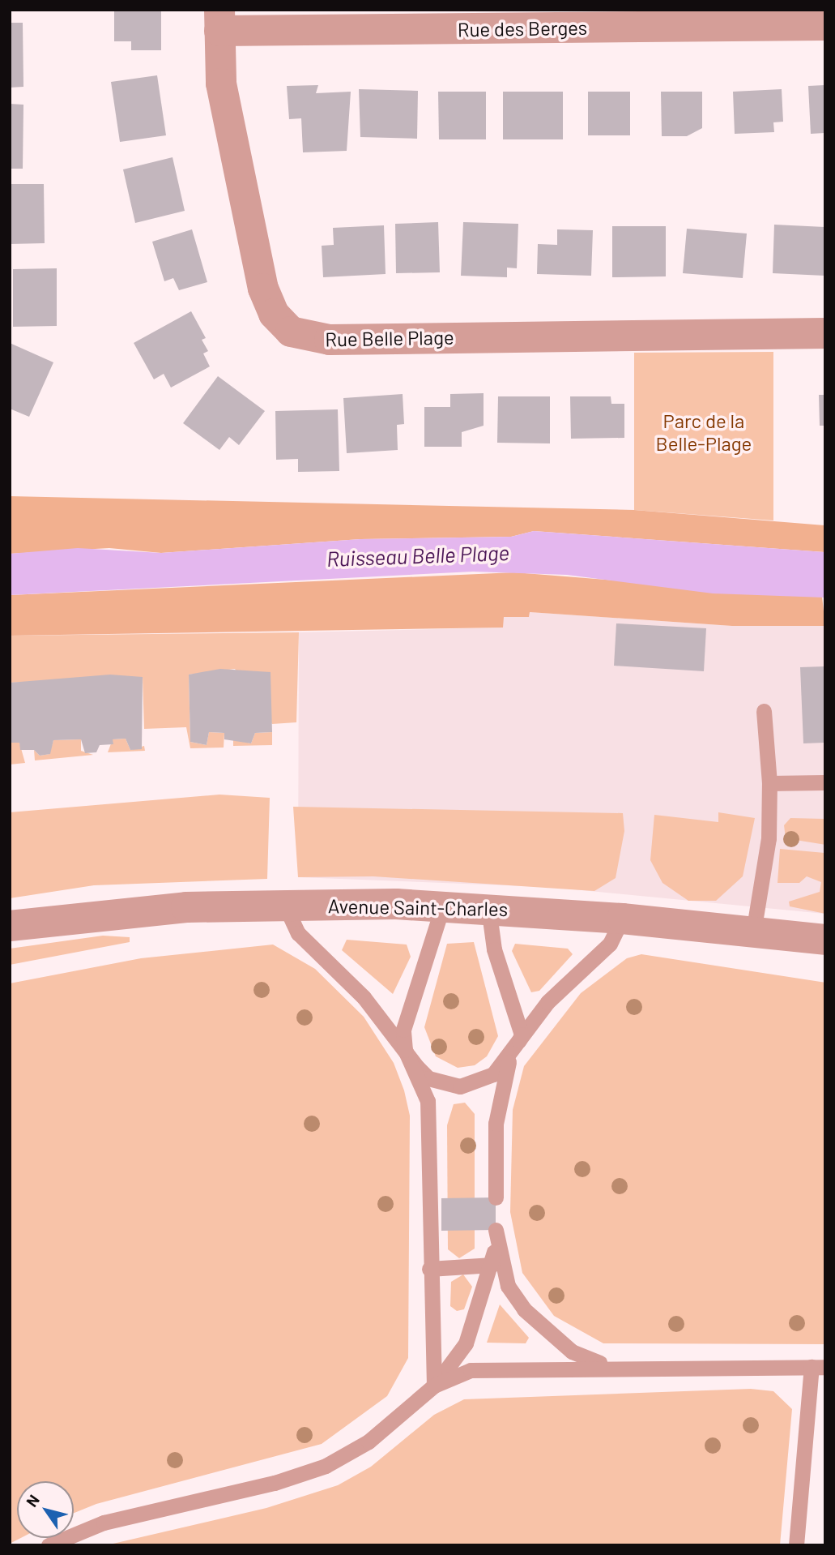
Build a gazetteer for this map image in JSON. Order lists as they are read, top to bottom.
{
  "streets": {
    "street": ["Rue des Berges", "Rue Belle Plage", "Avenue Saint-Charles"]
  },
  "crossings": [
    ["Rue des Berges", "Rue Belle Plage"]
  ],
  "water": ["Ruisseau Belle Plage"],
  "parks": ["Parc de la Belle-Plage"],
  "north": "top left"
}
